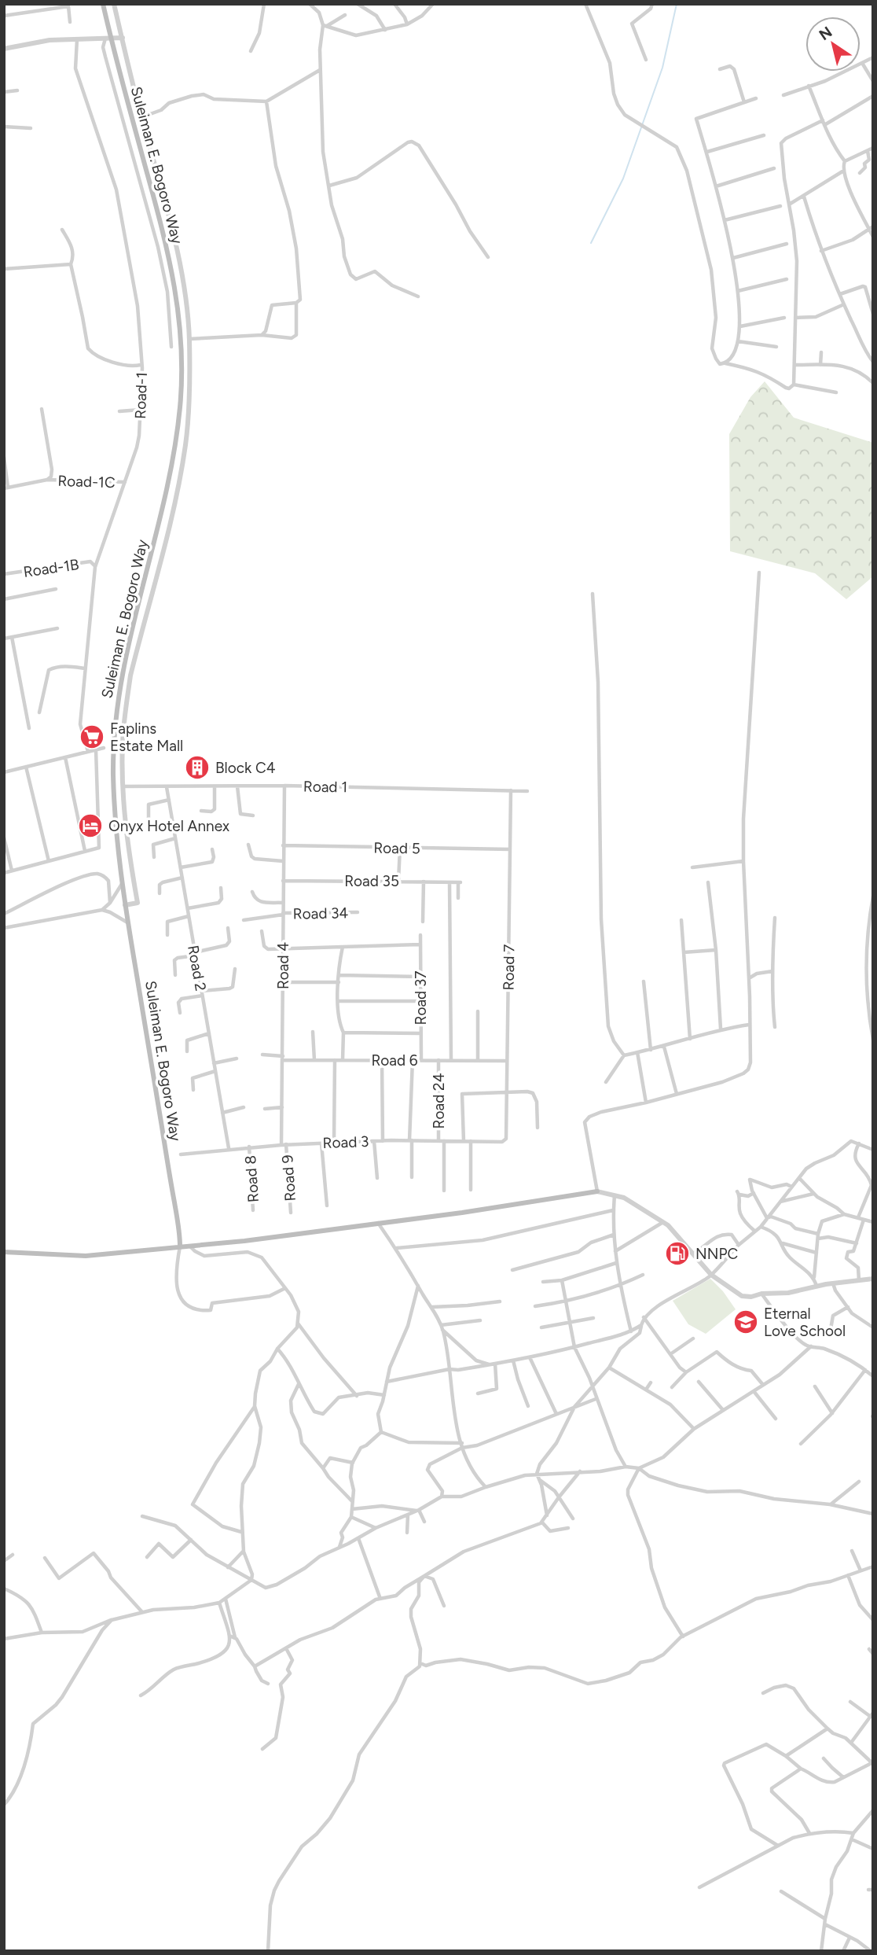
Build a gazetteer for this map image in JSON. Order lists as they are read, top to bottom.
{
  "streets": {
    "main road": ["Suleiman E. Bogoro Way"],
    "street": [
      "Road-1",
      "Road-1C",
      "Road-1B",
      "Road 1",
      "Road 5",
      "Road 35",
      "Road 34",
      "Road 4",
      "Road 7",
      "Road 2",
      "Road 37",
      "Road 6",
      "Road 24",
      "Road 3",
      "Road 9",
      "Road 8"
    ]
  },
  "crossings": [
    ["Suleiman E. Bogoro Way", "Road 1"],
    ["Road-1", "Road-1C"],
    ["Road-1", "Road-1B"],
    ["Road 1", "Road 4"],
    ["Road 1", "Road 7"],
    ["Road 1", "Road 2"],
    ["Road 5", "Road 4"],
    ["Road 5", "Road 7"],
    ["Road 35", "Road 4"],
    ["Road 34", "Road 4"],
    ["Road 4", "Road 6"],
    ["Road 4", "Road 3"],
    ["Road 4", "Road 9"],
    ["Road 7", "Road 6"],
    ["Road 7", "Road 3"],
    ["Road 2", "Road 3"],
    ["Road 37", "Road 6"],
    ["Road 6", "Road 24"],
    ["Road 24", "Road 3"],
    ["Road 3", "Road 9"],
    ["Road 3", "Road 8"]
  ],
  "places": {
    "supermarket": ["Faplins Estate Mall"],
    "building": ["Block C4"],
    "hotel": ["Onyx Hotel Annex"],
    "fuel station": ["NNPC"],
    "school or university": ["Eternal Love School"]
  },
  "north": "top left"
}
